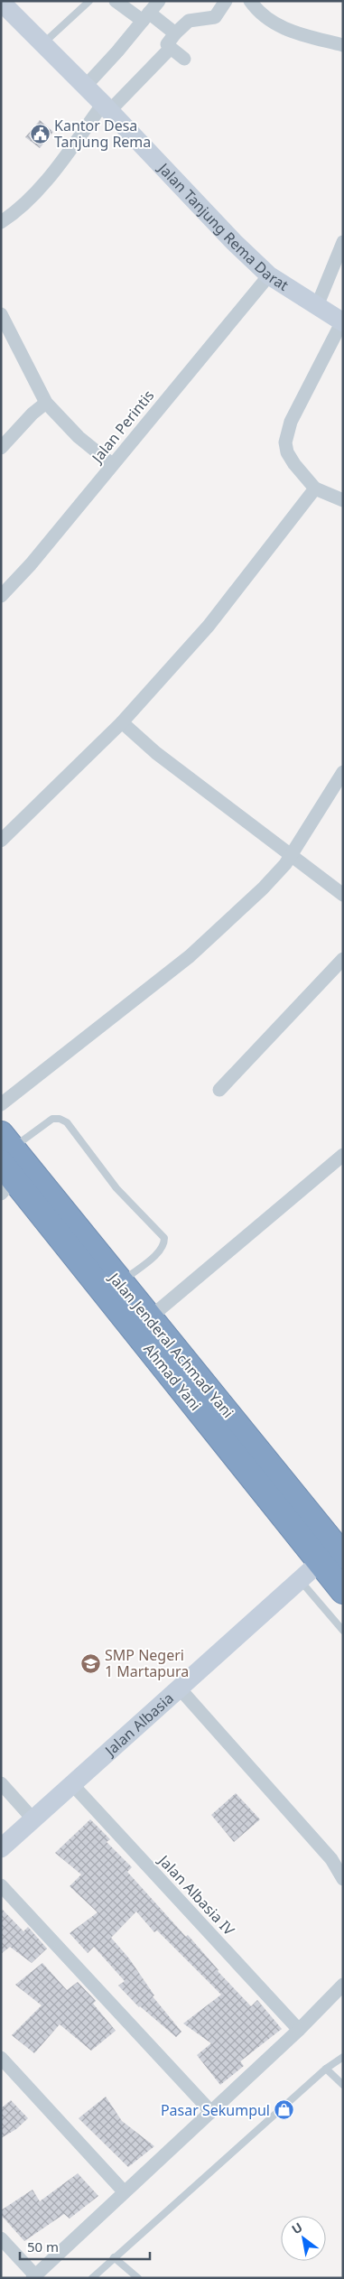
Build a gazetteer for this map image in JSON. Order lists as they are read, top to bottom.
{
  "streets": {
    "highway": ["Jalan Jenderal Achmad Yani", "Ahmad Yani"],
    "street": [
      "Jalan Tanjung Rema Darat",
      "Jalan Perintis",
      "Jalan Albasia",
      "Jalan Albasia IV"
    ]
  },
  "crossings": [
    ["Jalan Tanjung Rema Darat", "Jalan Perintis"],
    ["Jalan Jenderal Achmad Yani", "Ahmad Yani"],
    ["Ahmad Yani", "Jalan Albasia"],
    ["Jalan Albasia", "Jalan Albasia IV"]
  ],
  "places": {
    "public building": ["Kantor Desa Tanjung Rema"],
    "school or university": ["SMP Negeri 1 Martapura"],
    "shop": ["Pasar Sekumpul"]
  },
  "scale_bar": "50 m",
  "north": "top left"
}
